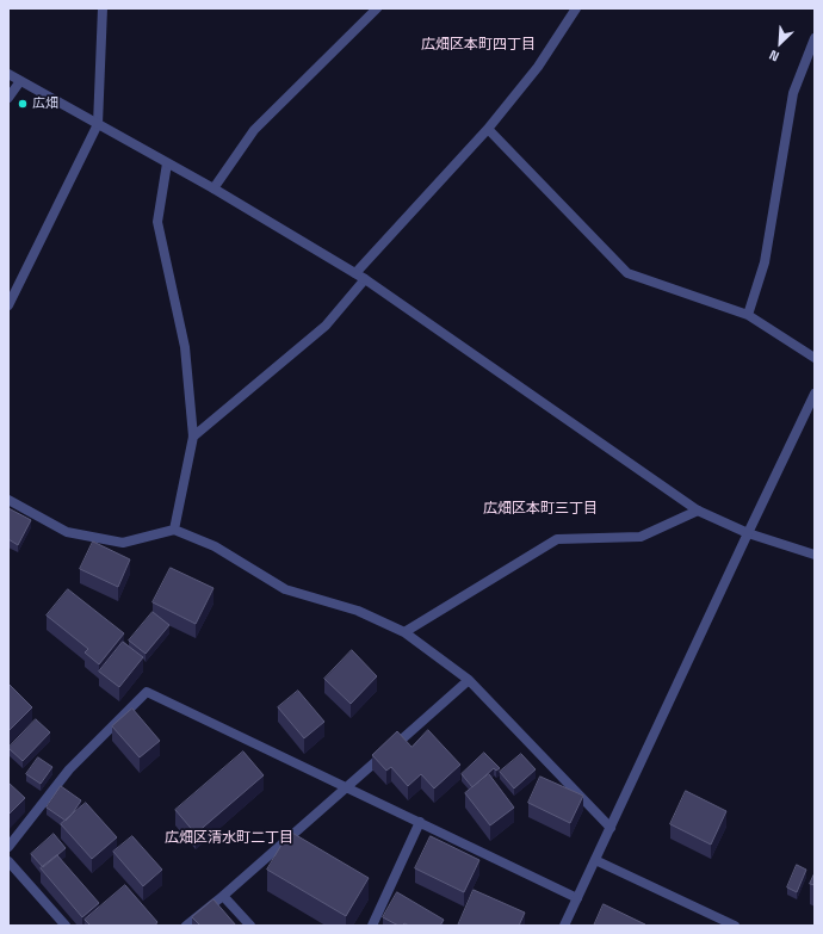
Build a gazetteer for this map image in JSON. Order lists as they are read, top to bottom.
{
  "districts": ["広畑区本町四丁目", "広畑区本町三丁目", "広畑区清水町二丁目"],
  "places": ["広畑"],
  "north": "bottom left"
}
